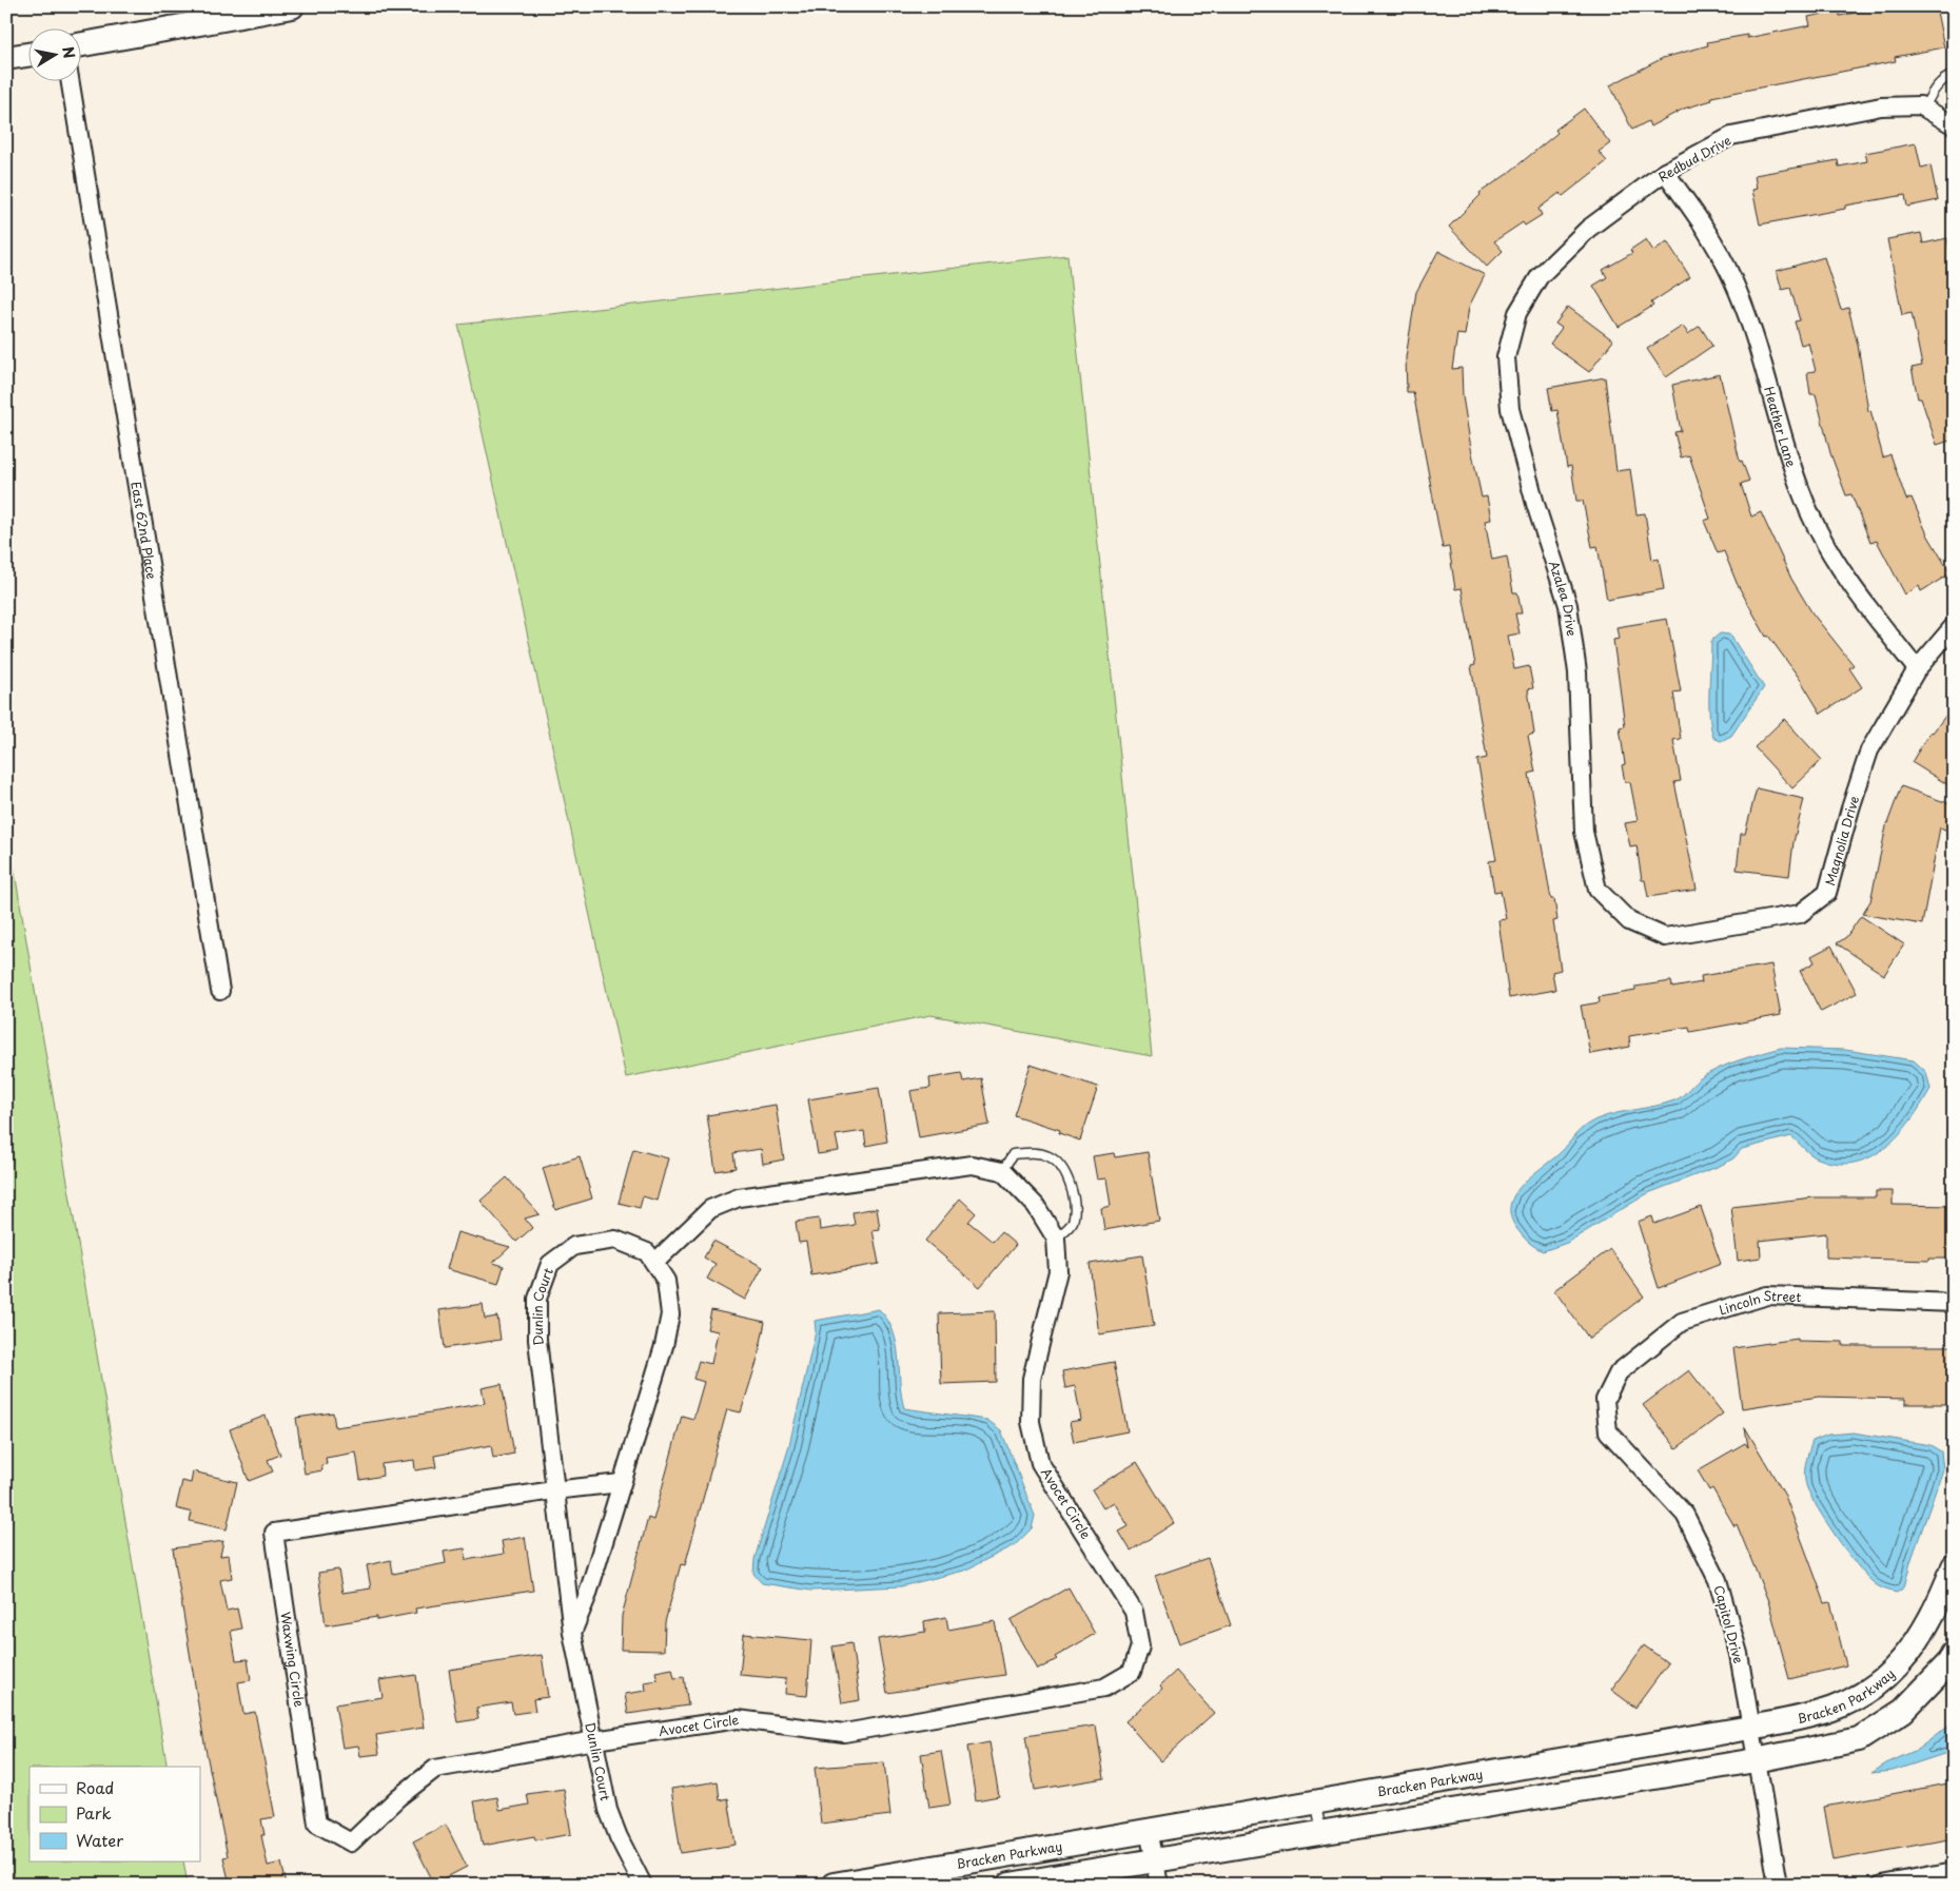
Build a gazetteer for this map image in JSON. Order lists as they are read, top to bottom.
{
  "streets": {
    "street": [
      "Redbud Drive",
      "Heather Lane",
      "East 62nd Place",
      "Azalea Drive",
      "Magnolia Drive",
      "Lincoln Street",
      "Dunlin Court",
      "Avocet Circle",
      "Capitol Drive",
      "Waxwing Circle",
      "Bracken Parkway"
    ]
  },
  "crossings": [
    ["Redbud Drive", "Heather Lane"],
    ["Redbud Drive", "Azalea Drive"],
    ["Heather Lane", "Magnolia Drive"],
    ["Azalea Drive", "Magnolia Drive"],
    ["Lincoln Street", "Capitol Drive"],
    ["Dunlin Court", "Avocet Circle"],
    ["Dunlin Court", "Waxwing Circle"],
    ["Avocet Circle", "Waxwing Circle"],
    ["Capitol Drive", "Bracken Parkway"]
  ],
  "legend": ["Road", "Park", "Water"],
  "north": "right"
}
